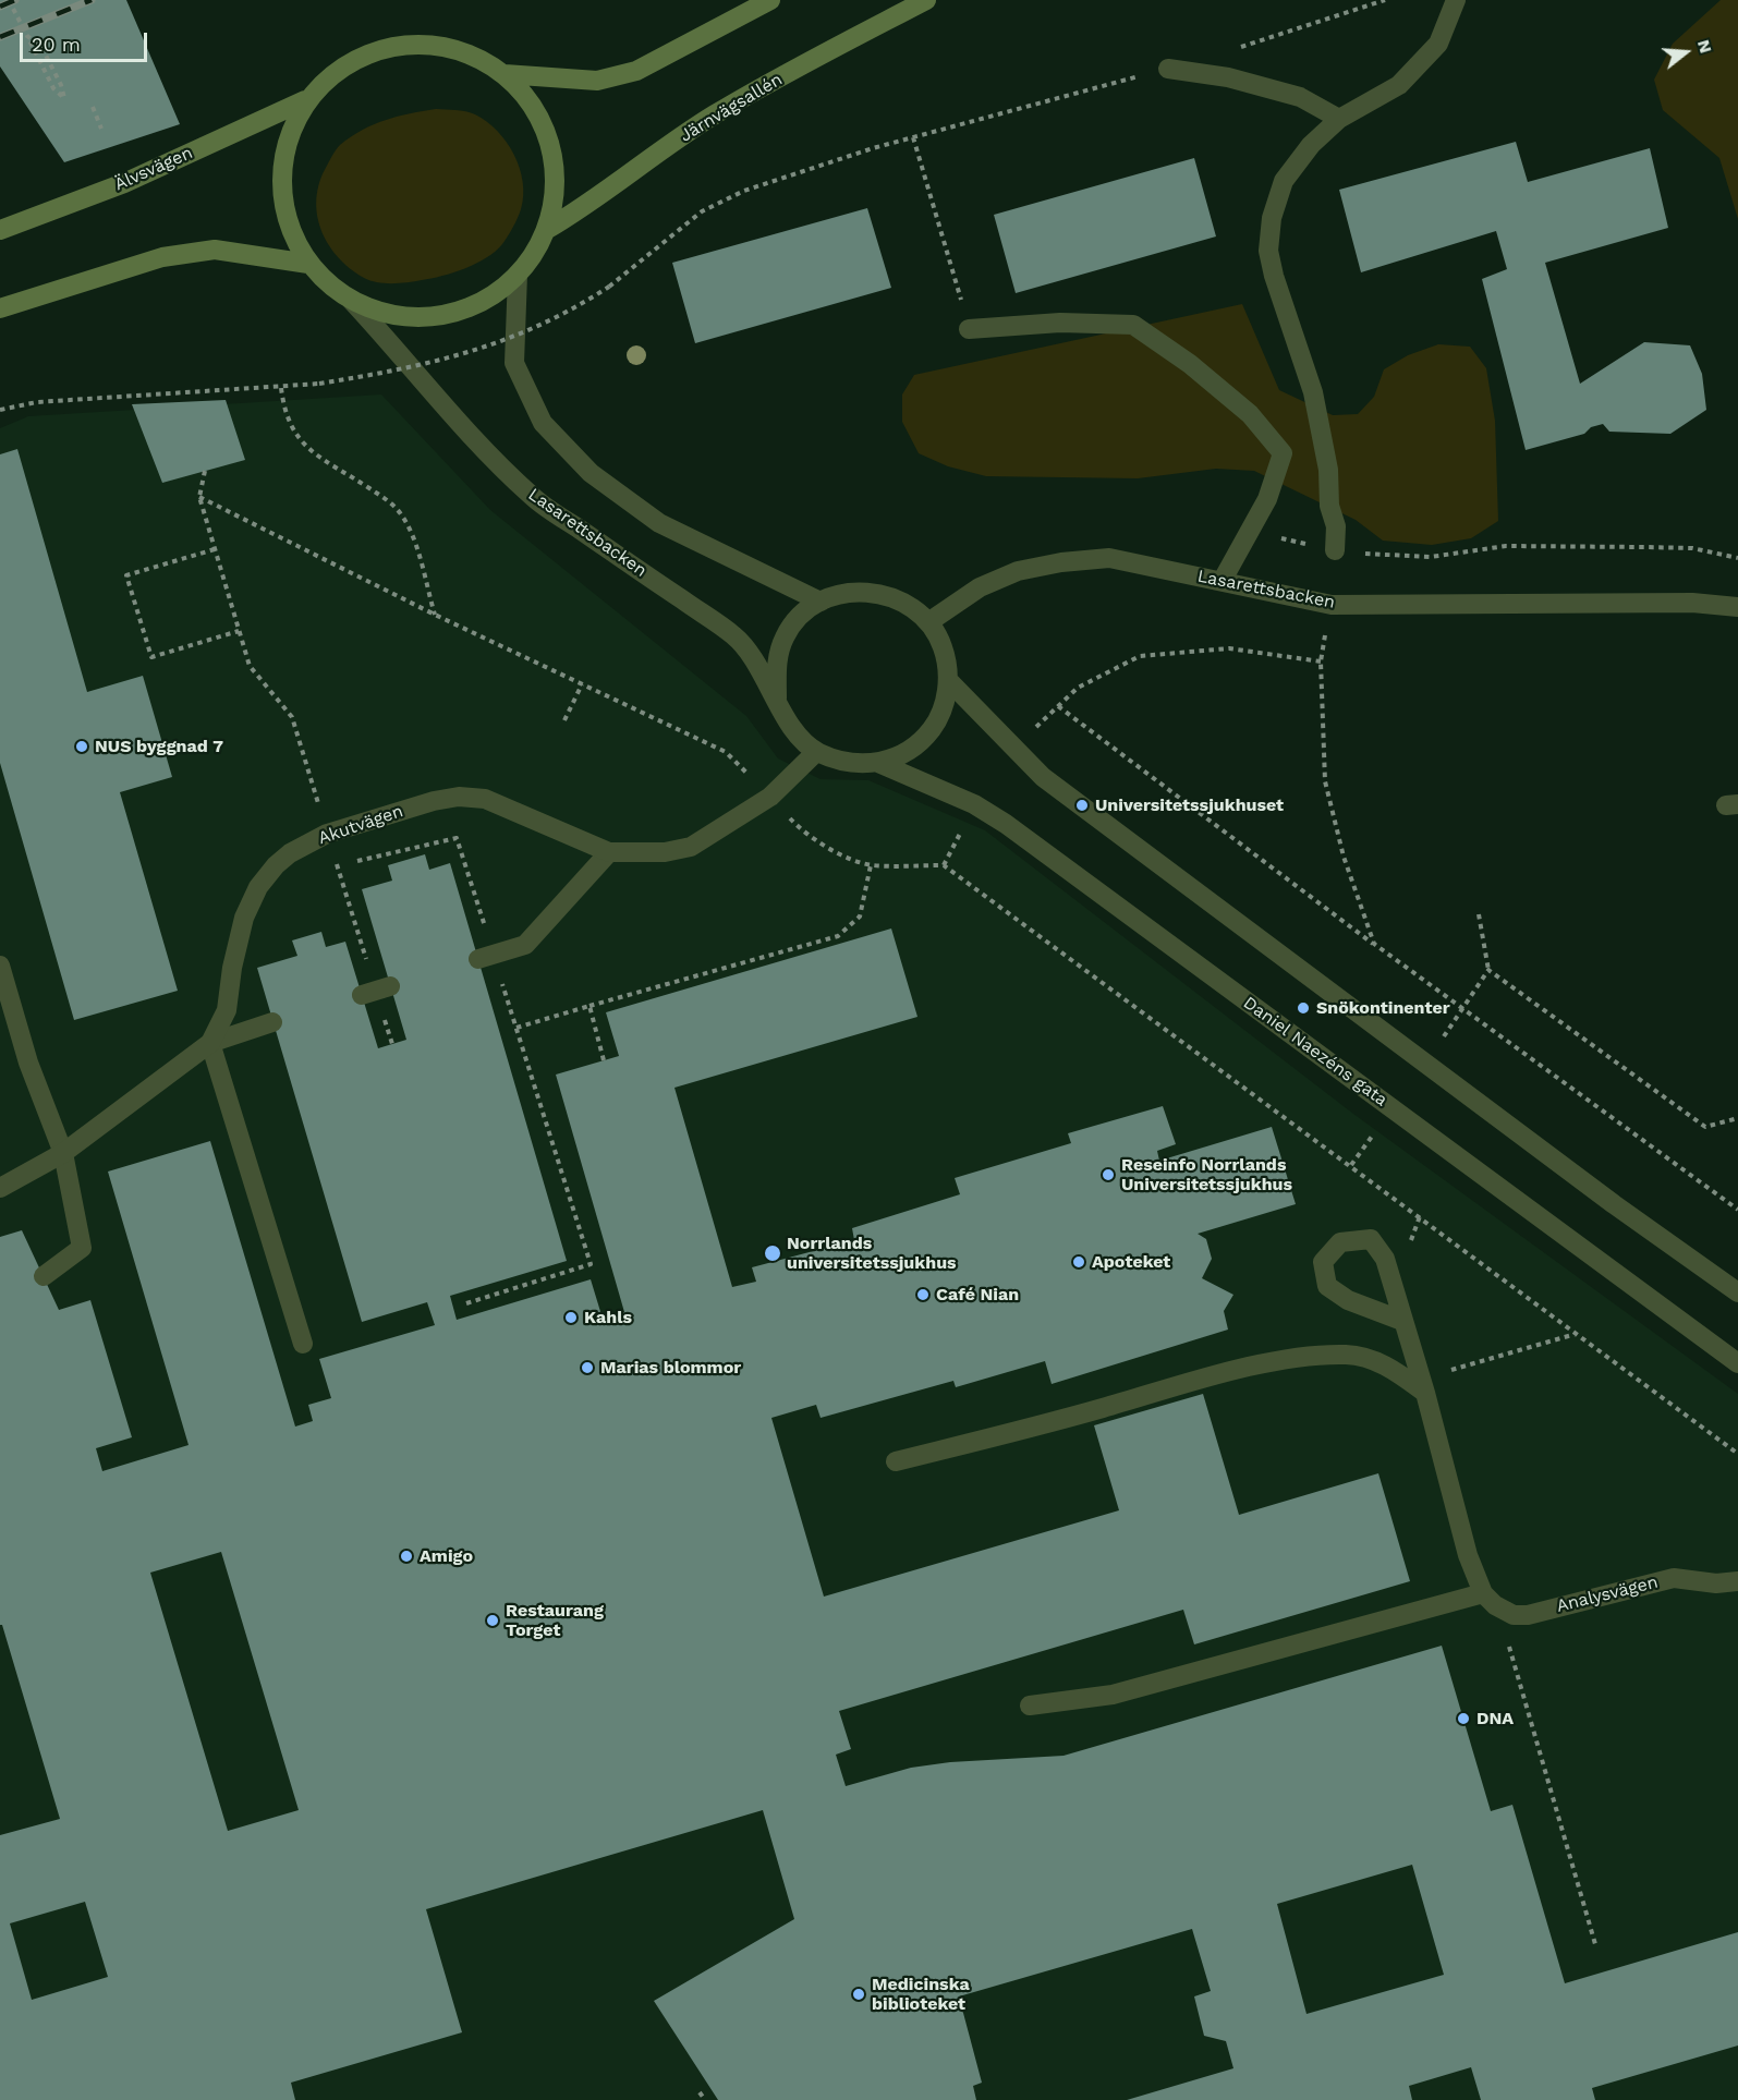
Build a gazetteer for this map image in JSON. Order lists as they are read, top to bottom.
{
  "streets": {
    "main road": ["Järnvägsallén", "Älvsvägen"],
    "street": [
      "Lasarettsbacken",
      "Akutvägen",
      "Daniel Naezéns gata",
      "Analysvägen"
    ]
  },
  "crossings": [
    ["Lasarettsbacken", "Akutvägen"],
    ["Lasarettsbacken", "Daniel Naezéns gata"],
    ["Akutvägen", "Daniel Naezéns gata"]
  ],
  "places": [
    "NUS byggnad 7",
    "Universitetssjukhuset",
    "Snökontinenter",
    "Reseinfo Norrlands Universitetssjukhus",
    "Norrlands universitetssjukhus",
    "Apoteket",
    "Café Nian",
    "Kahls",
    "Marias blommor",
    "Amigo",
    "Restaurang Torget",
    "DNA",
    "Medicinska biblioteket"
  ],
  "scale_bar": "20 m",
  "north": "right"
}
